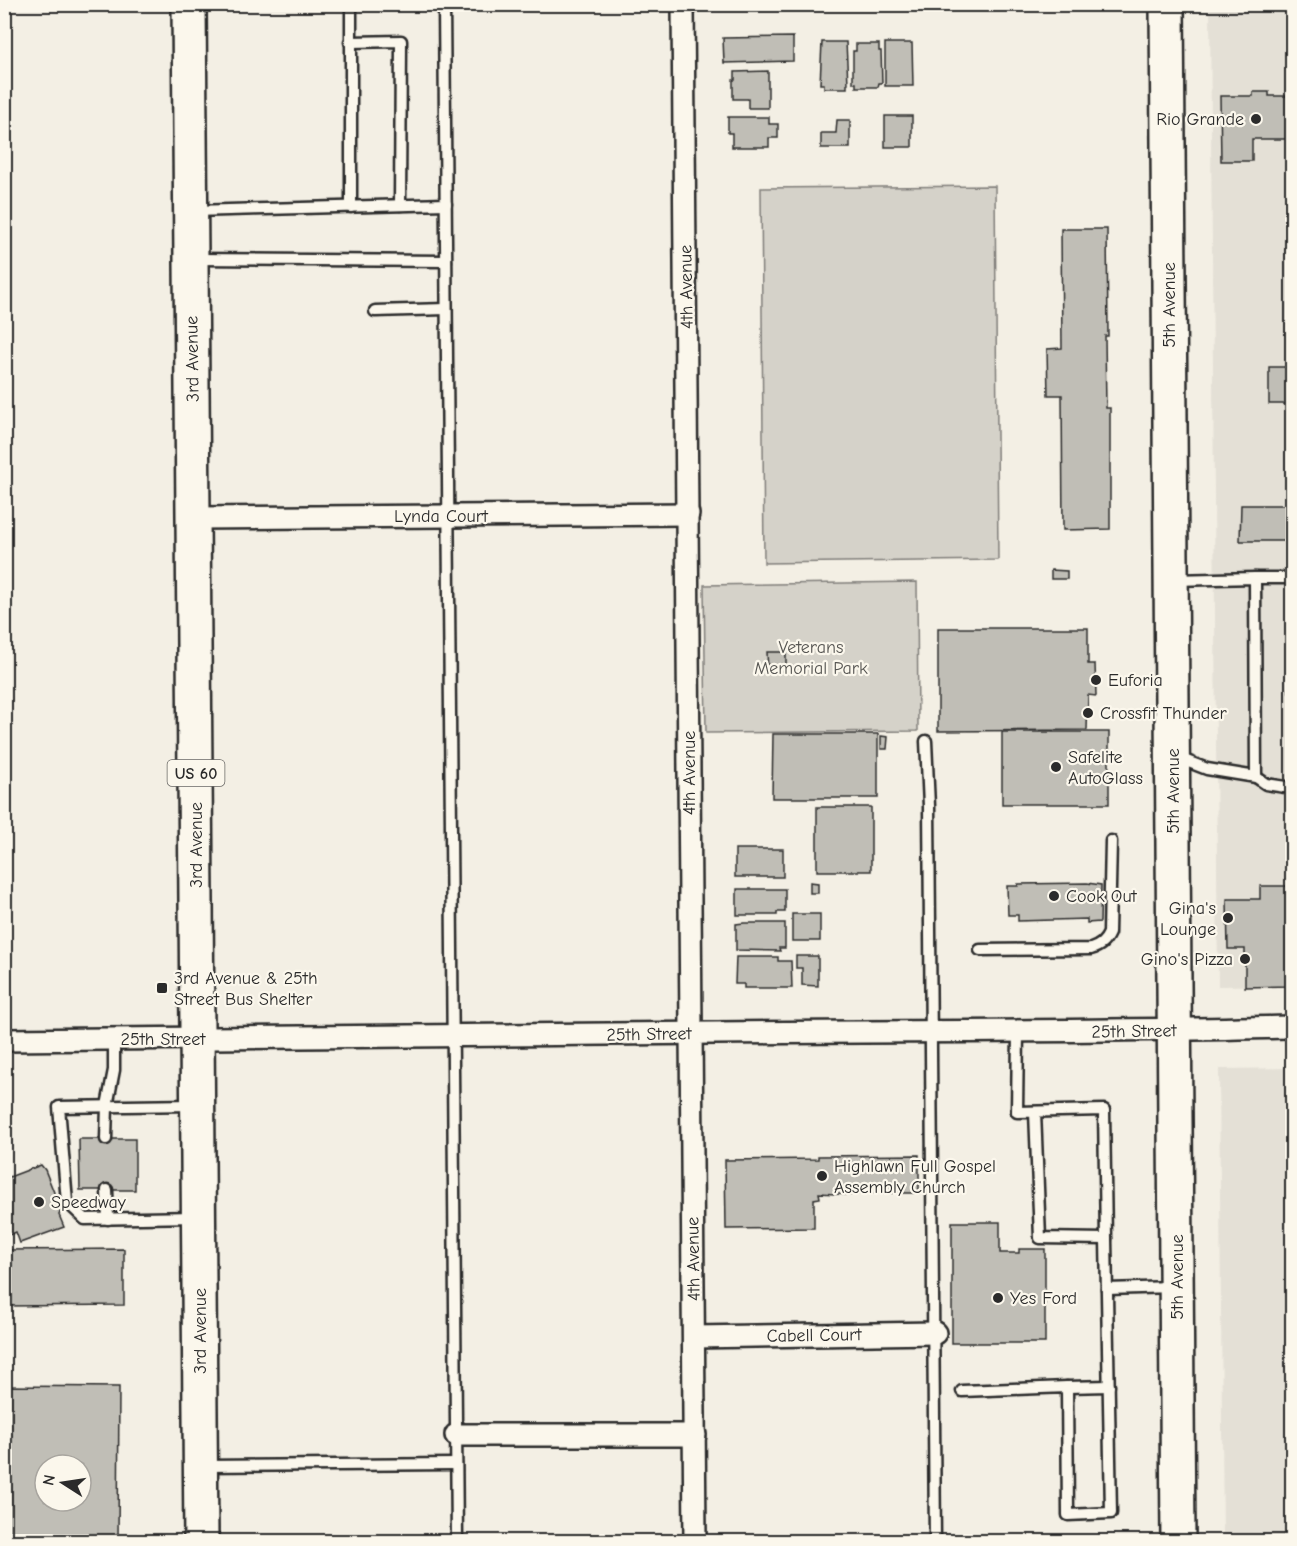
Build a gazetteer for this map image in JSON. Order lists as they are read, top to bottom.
{
  "streets": {
    "main road": ["5th Avenue", "3rd Avenue", "US 60"],
    "street": [
      "4th Avenue",
      "Lynda Court",
      "25th Street",
      "Cabell Court"
    ]
  },
  "crossings": [
    ["4th Avenue", "Lynda Court"],
    ["4th Avenue", "25th Street"],
    ["4th Avenue", "Cabell Court"],
    ["5th Avenue", "25th Street"],
    ["3rd Avenue", "Lynda Court"],
    ["3rd Avenue", "25th Street"]
  ],
  "parks": ["Veterans Memorial Park"],
  "places": {
    "other": [
      "Rio Grande",
      "Euforia",
      "Crossfit Thunder",
      "Safelite AutoGlass",
      "Cook Out",
      "Gina's Lounge",
      "Gino's Pizza",
      "Highlawn Full Gospel Assembly Church",
      "Speedway",
      "Yes Ford"
    ],
    "transit": ["3rd Avenue & 25th Street Bus Shelter"]
  },
  "north": "left"
}
